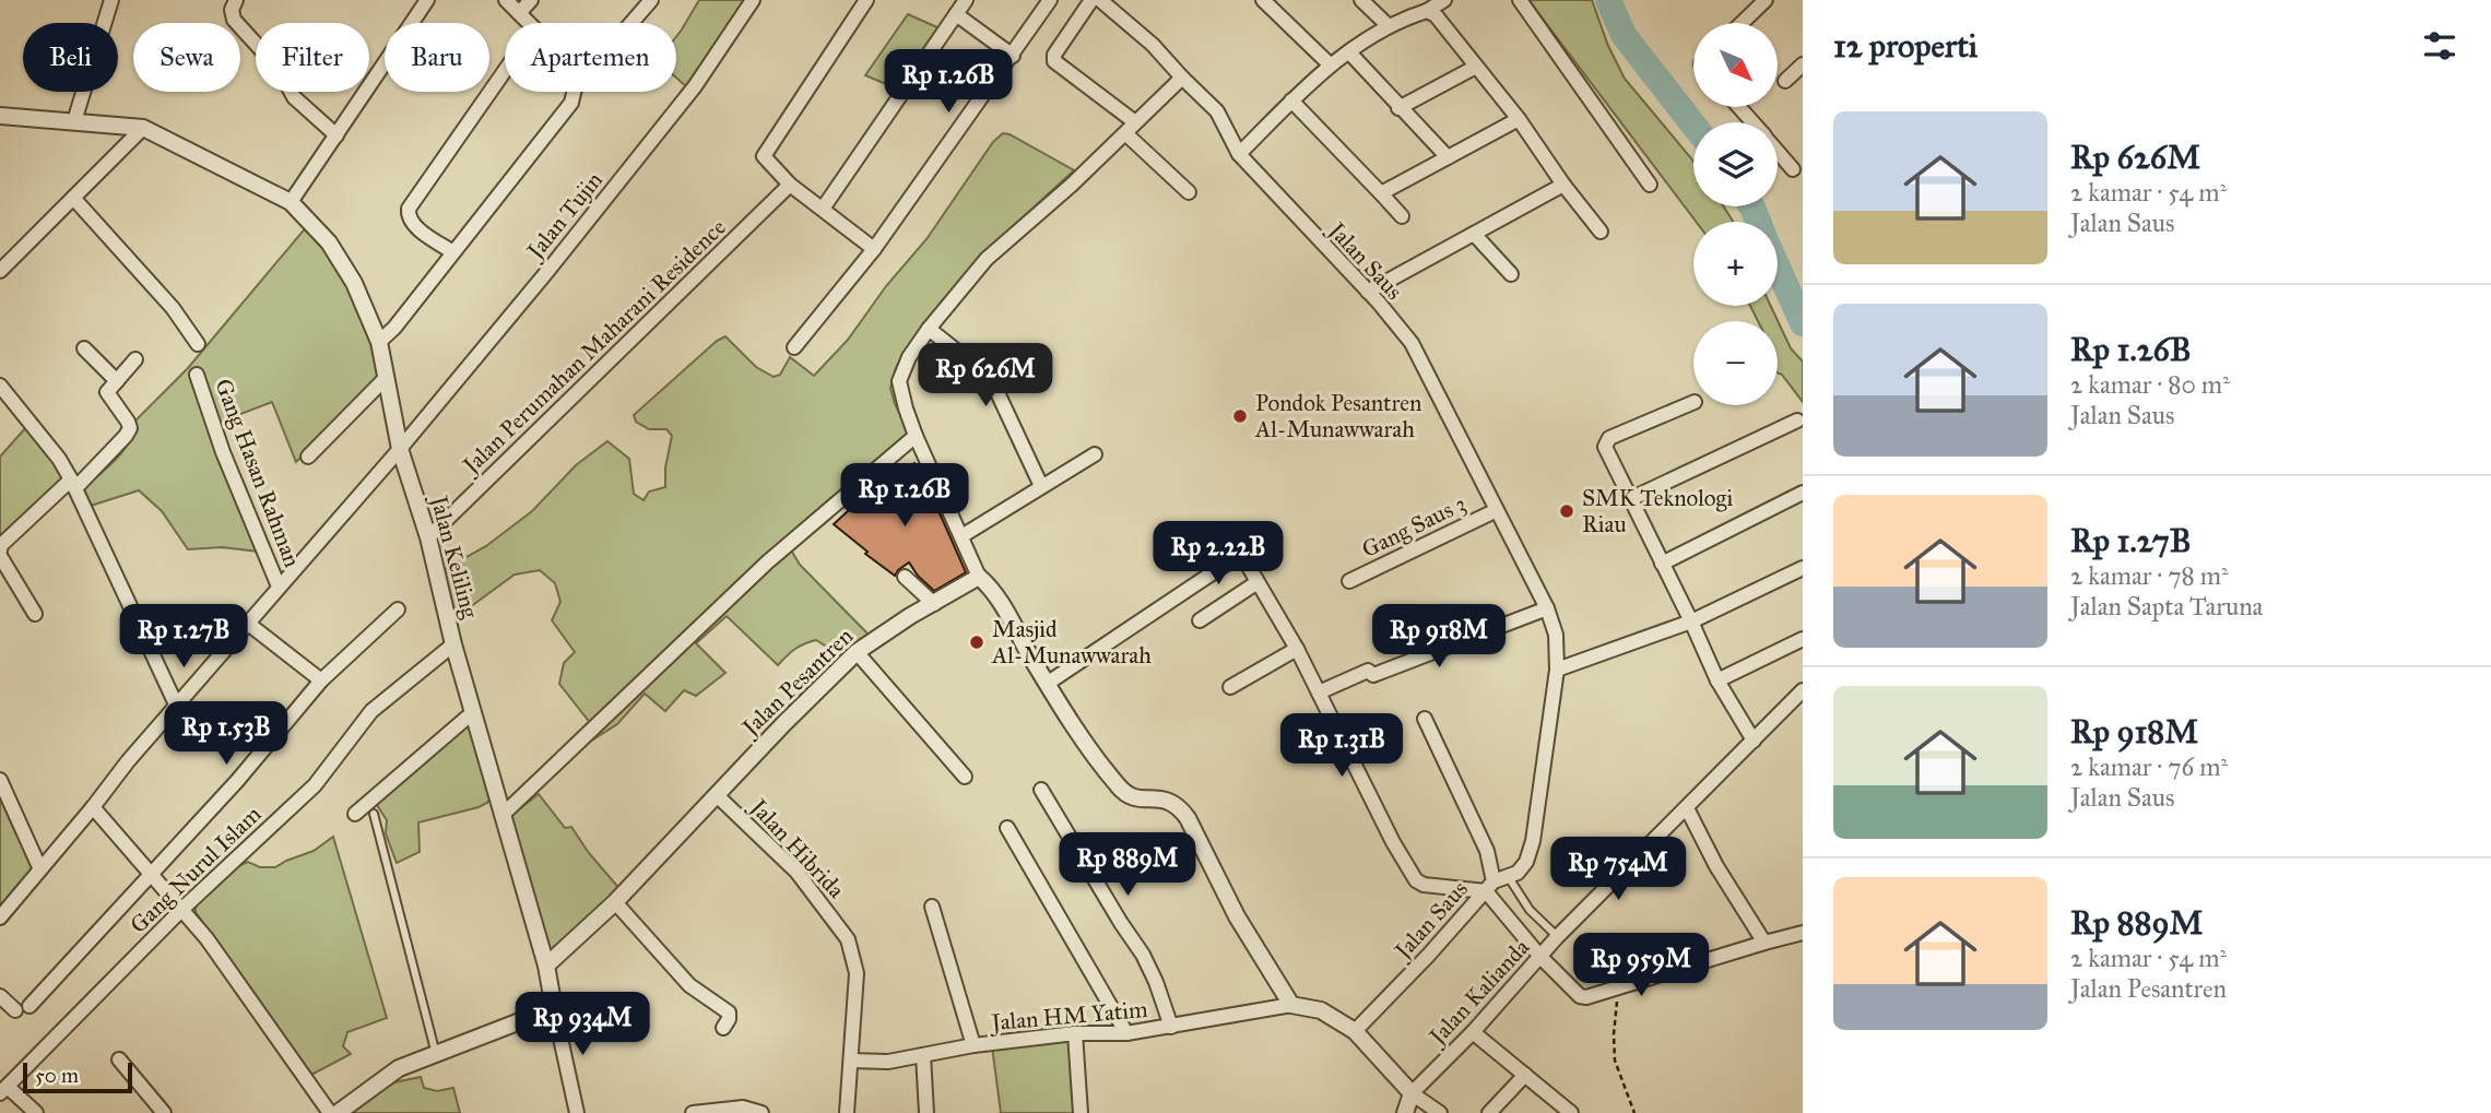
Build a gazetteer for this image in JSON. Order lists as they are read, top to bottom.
{
  "streets": {
    "street": [
      "Jalan Tujin",
      "Jalan Saus",
      "Jalan Perumahan Maharani Residence",
      "Gang Hasan Rahman",
      "Gang Saus 3",
      "Jalan Keliling",
      "Jalan Pesantren",
      "Jalan Hibrida",
      "Gang Nurul Islam",
      "Jalan Kalianda",
      "Jalan HM Yatim"
    ]
  },
  "crossings": [
    ["Jalan Tujin", "Gang Hasan Rahman"],
    ["Jalan Tujin", "Jalan Keliling"],
    ["Jalan Saus", "Gang Saus 3"],
    ["Jalan Perumahan Maharani Residence", "Jalan Keliling"],
    ["Jalan Keliling", "Jalan Pesantren"],
    ["Jalan Keliling", "Gang Nurul Islam"],
    ["Jalan Pesantren", "Jalan Hibrida"],
    ["Jalan Hibrida", "Jalan HM Yatim"]
  ],
  "places": ["Pondok Pesantren Al-Munawwarah", "SMK Teknologi Riau", "Masjid Al-Munawwarah"],
  "scale_bar": "50 m",
  "north": "bottom right",
  "page": {
    "heading": "12 properti",
    "map_buttons": ["+", "−"],
    "chip": [
      "Beli",
      "Sewa",
      "Filter",
      "Baru",
      "Apartemen"
    ],
    "price": [
      "Rp 1.26B",
      "Rp 626M",
      "Rp 1.26B",
      "Rp 2.22B",
      "Rp 1.27B",
      "Rp 918M",
      "Rp 1.53B",
      "Rp 1.31B",
      "Rp 889M",
      "Rp 754M",
      "Rp 959M",
      "Rp 934M"
    ],
    "list": [
      {
        "name": "Rp 626M",
        "note": "2 kamar · 54 m² · Jalan Saus"
      },
      {
        "name": "Rp 1.26B",
        "note": "2 kamar · 80 m² · Jalan Saus"
      },
      {
        "name": "Rp 1.27B",
        "note": "2 kamar · 78 m² · Jalan Sapta Taruna"
      },
      {
        "name": "Rp 918M",
        "note": "2 kamar · 76 m² · Jalan Saus"
      },
      {
        "name": "Rp 889M",
        "note": "2 kamar · 54 m² · Jalan Pesantren"
      }
    ],
    "scale": "50 m"
  }
}
